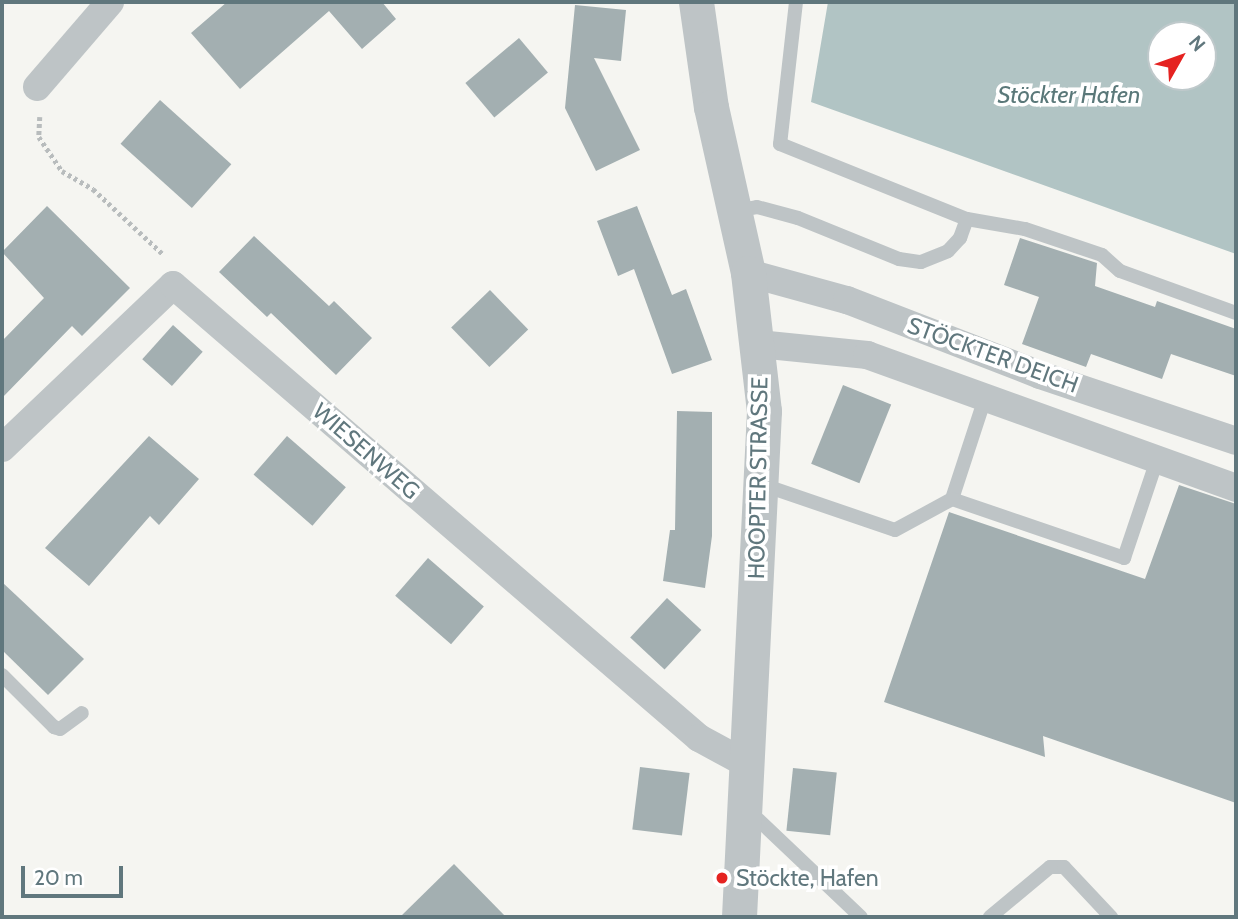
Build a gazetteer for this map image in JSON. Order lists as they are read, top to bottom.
{
  "streets": {
    "street": ["STÖCKTER DEICH", "WIESENWEG", "HOOPTER STRASSE"]
  },
  "crossings": [
    ["STÖCKTER DEICH", "HOOPTER STRASSE"],
    ["WIESENWEG", "HOOPTER STRASSE"]
  ],
  "water": ["Stöckter Hafen"],
  "places": ["Stöckte, Hafen"],
  "scale_bar": "20 m",
  "north": "top right"
}
